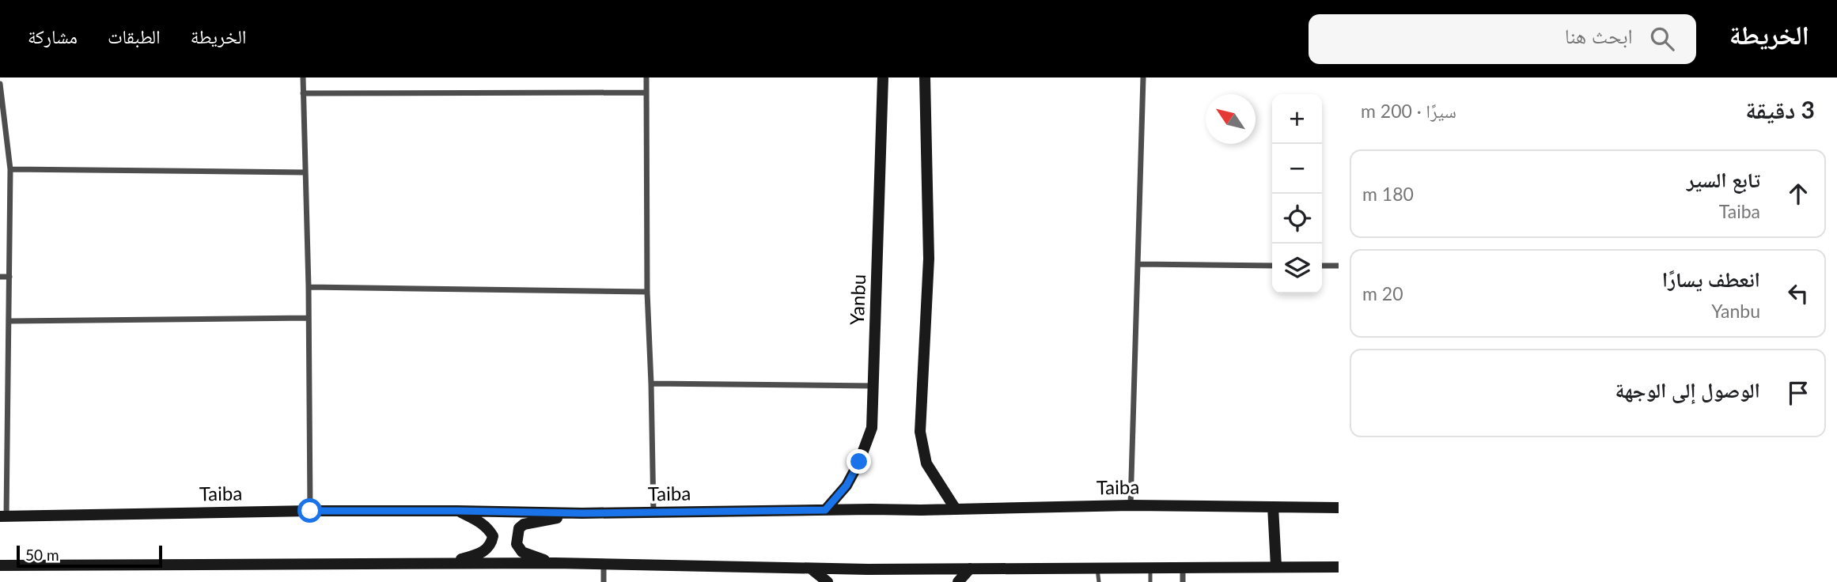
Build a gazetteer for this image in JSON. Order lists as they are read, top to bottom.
{
  "streets": {
    "street": ["Yanbu", "Taiba"]
  },
  "crossings": [
    ["Yanbu", "Taiba"]
  ],
  "scale_bar": "50 m",
  "north": "top left",
  "page": {
    "header": "الخريطة",
    "search": "ابحث هنا",
    "nav": ["الخريطة", "الطبقات", "مشاركة"],
    "heading": ["3 دقيقة", "سيرًا · 200 m"],
    "map_buttons": ["+", "−"],
    "list": [
      ["تابع السير", "Taiba", "180 m"],
      ["انعطف يسارًا", "Yanbu", "20 m"],
      "الوصول إلى الوجهة"
    ],
    "scale": "50 m"
  }
}
